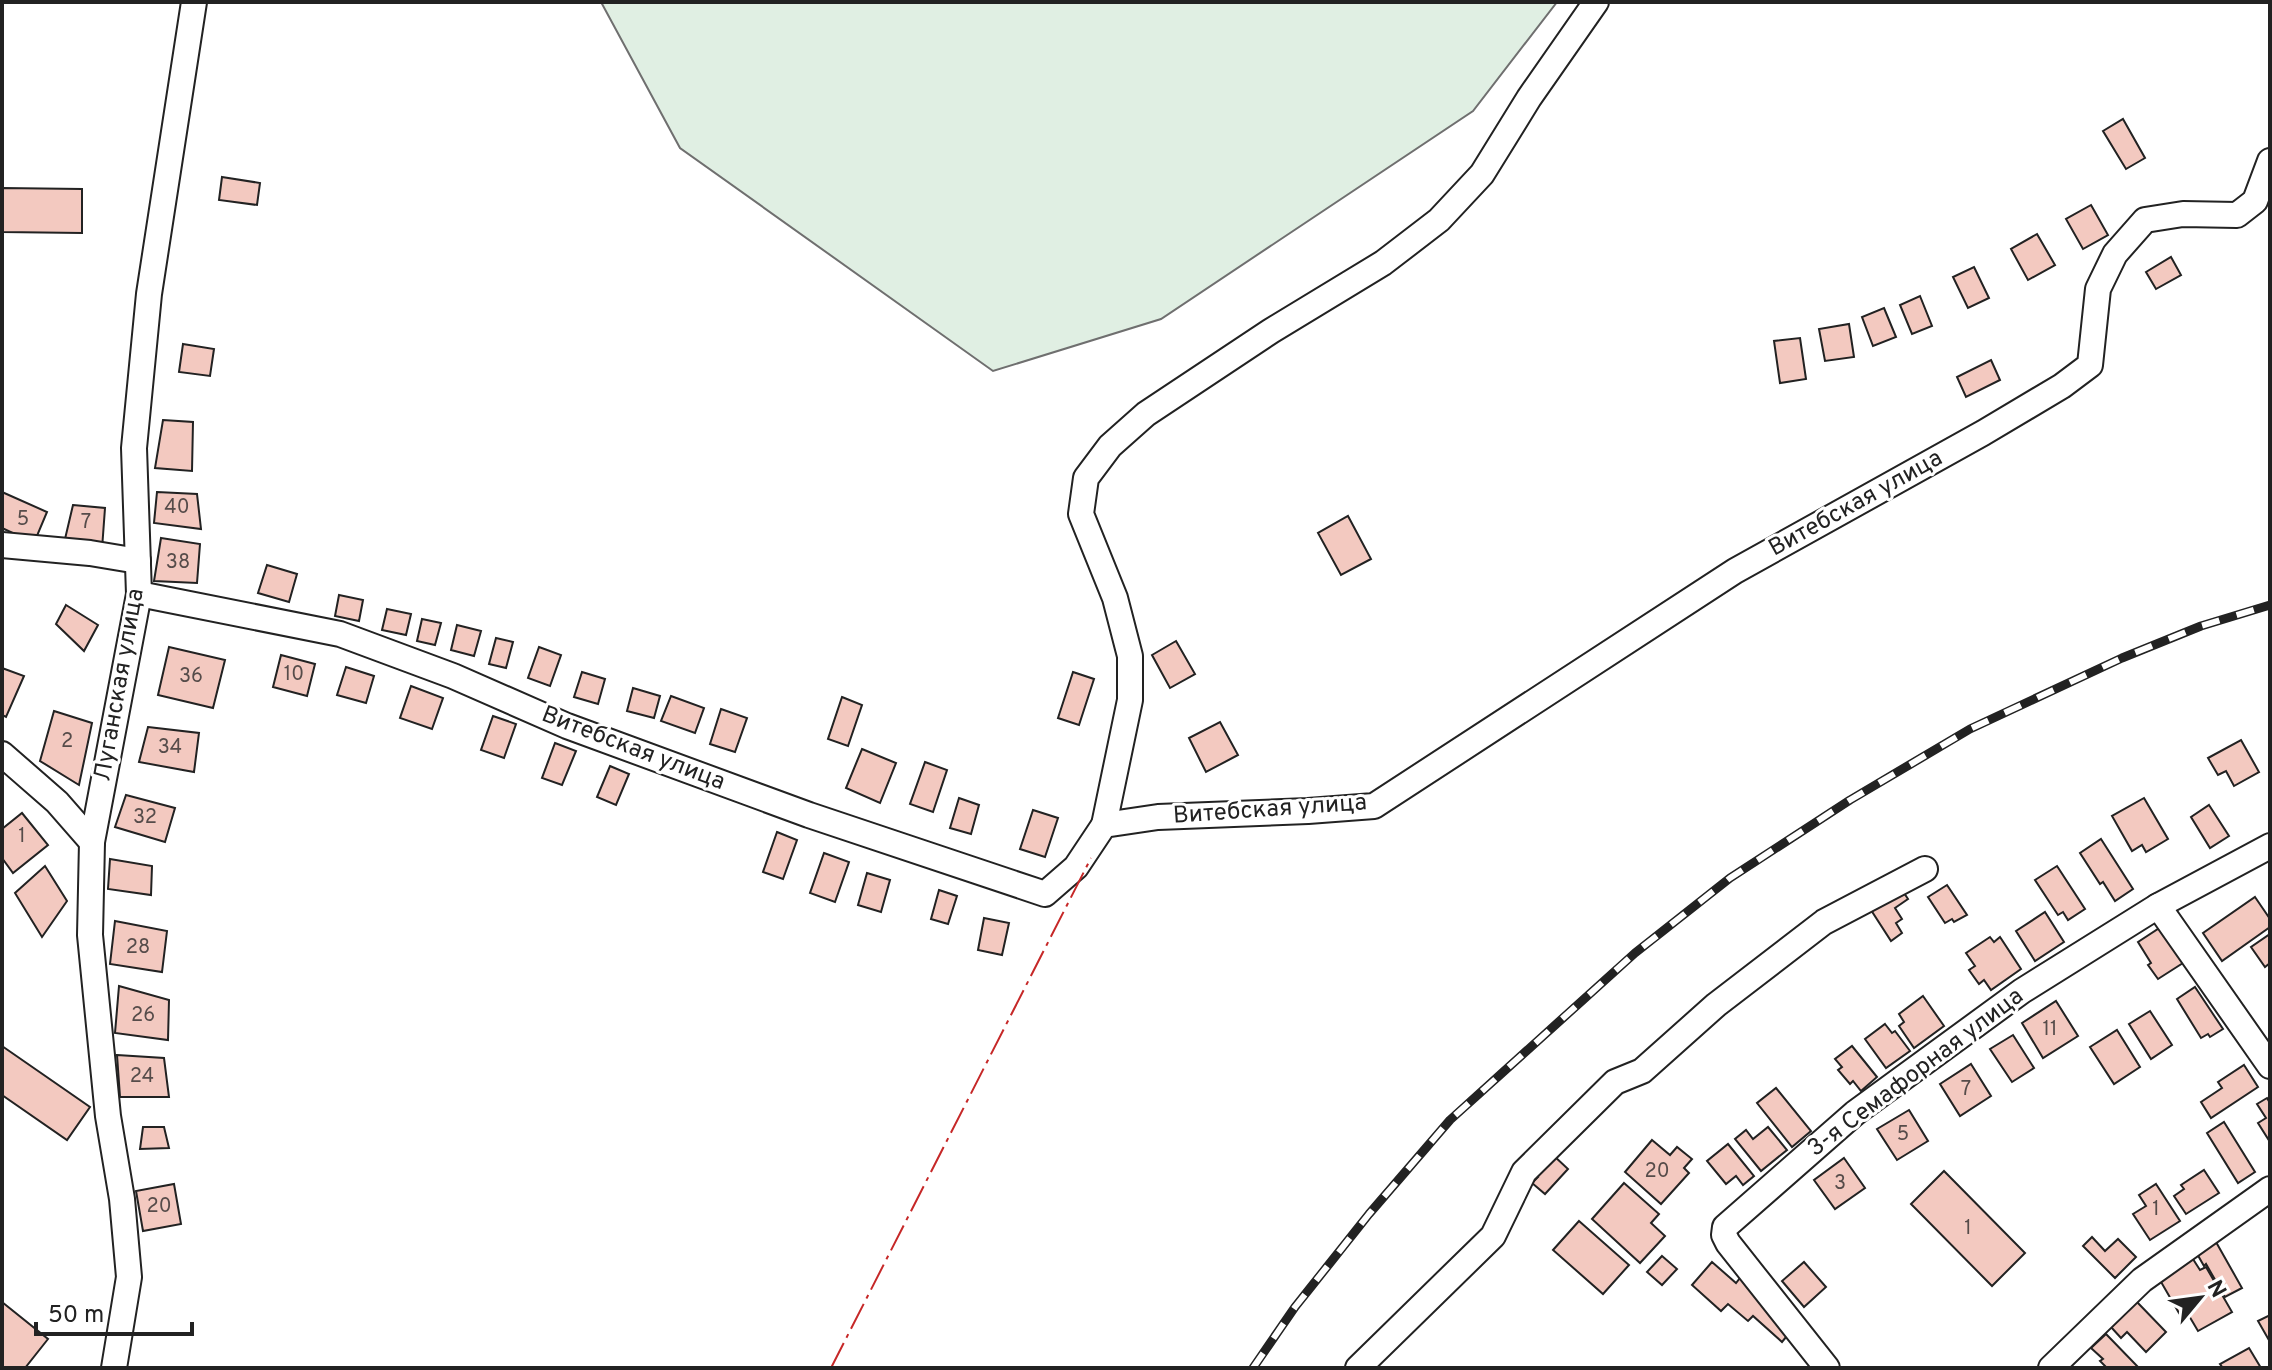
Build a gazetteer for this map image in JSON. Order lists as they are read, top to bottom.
{
  "streets": {
    "street": ["Витебская улица", "Луганская улица", "3-я Семафорная улица"]
  },
  "crossings": [
    ["Витебская улица", "Луганская улица"]
  ],
  "house_numbers": [
    "40",
    "5",
    "7",
    "38",
    "10",
    "36",
    "2",
    "34",
    "32",
    "1",
    "28",
    "26",
    "11",
    "24",
    "7",
    "5",
    "20",
    "3",
    "20",
    "1",
    "1"
  ],
  "scale_bar": "50 m",
  "north": "top right"
}
